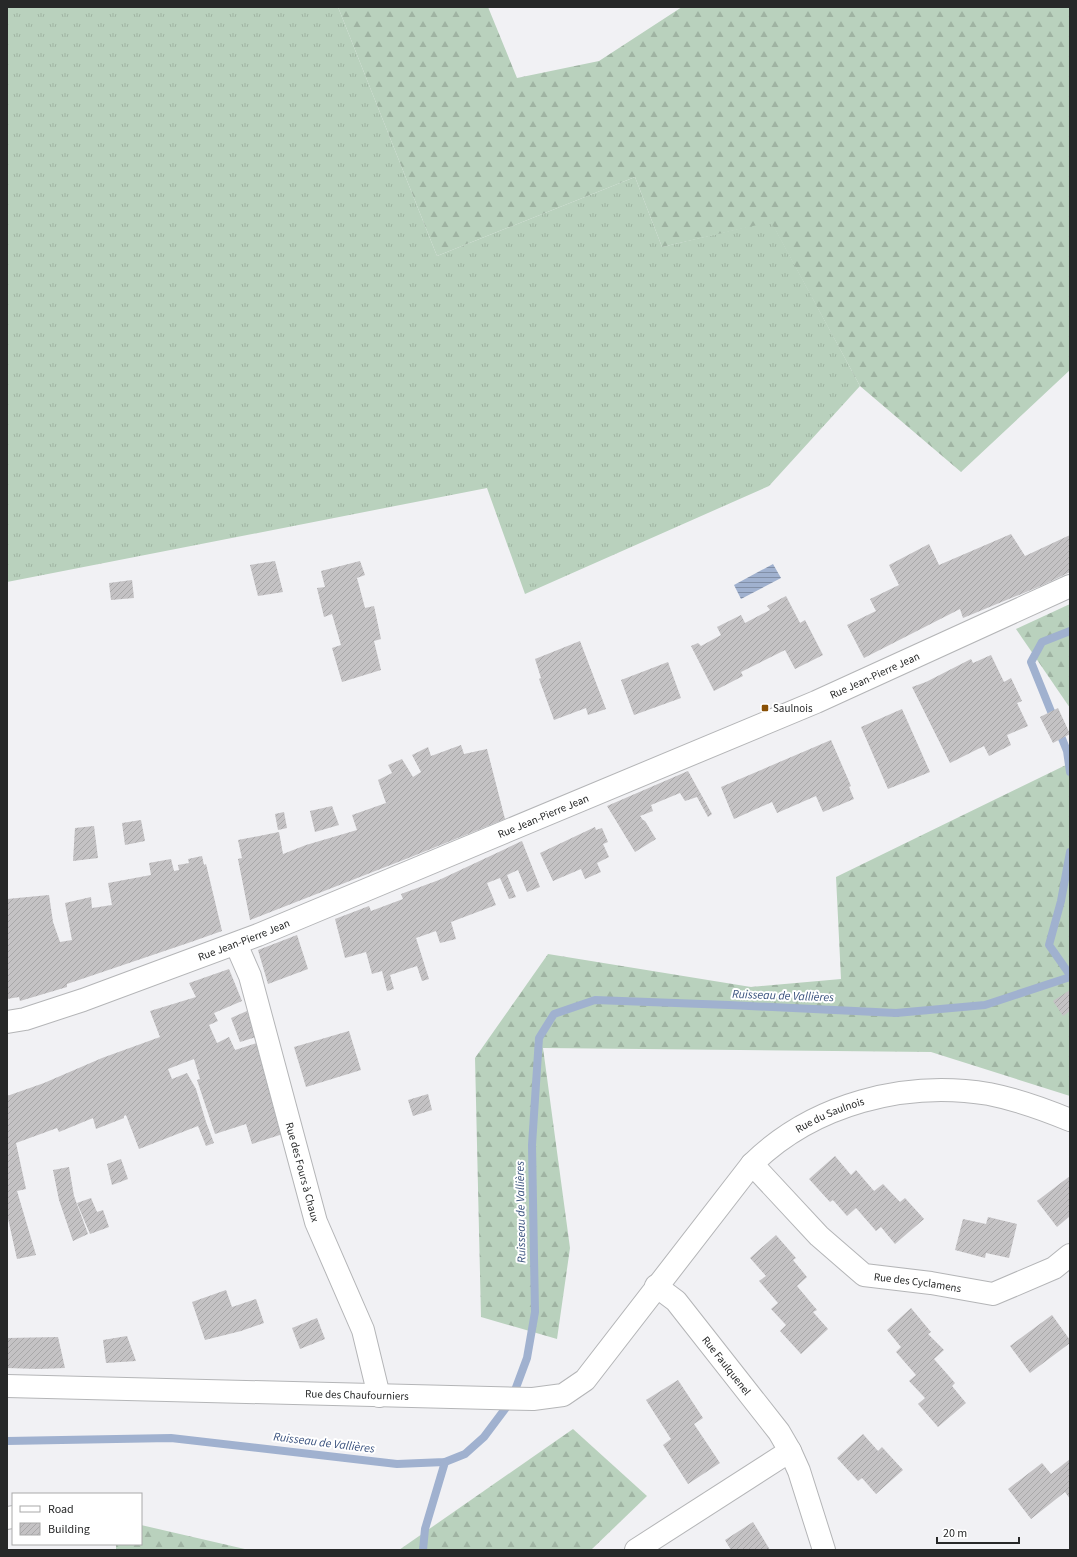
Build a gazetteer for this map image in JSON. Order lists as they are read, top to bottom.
{
  "streets": {
    "street": [
      "Rue Jean-Pierre Jean",
      "Rue du Saulnois",
      "Rue des Fours à Chaux",
      "Rue des Cyclamens",
      "Rue Faulquenel",
      "Rue des Chaufourniers"
    ]
  },
  "crossings": [
    ["Rue Jean-Pierre Jean", "Rue des Fours à Chaux"],
    ["Rue du Saulnois", "Rue des Cyclamens"],
    ["Rue du Saulnois", "Rue Faulquenel"],
    ["Rue du Saulnois", "Rue des Chaufourniers"],
    ["Rue des Fours à Chaux", "Rue des Chaufourniers"],
    ["Rue Faulquenel", "Rue des Chaufourniers"]
  ],
  "water": ["Ruisseau de Vallières"],
  "places": {
    "transit": ["Saulnois"]
  },
  "legend": ["Road", "Building"],
  "scale_bar": "20 m"
}
